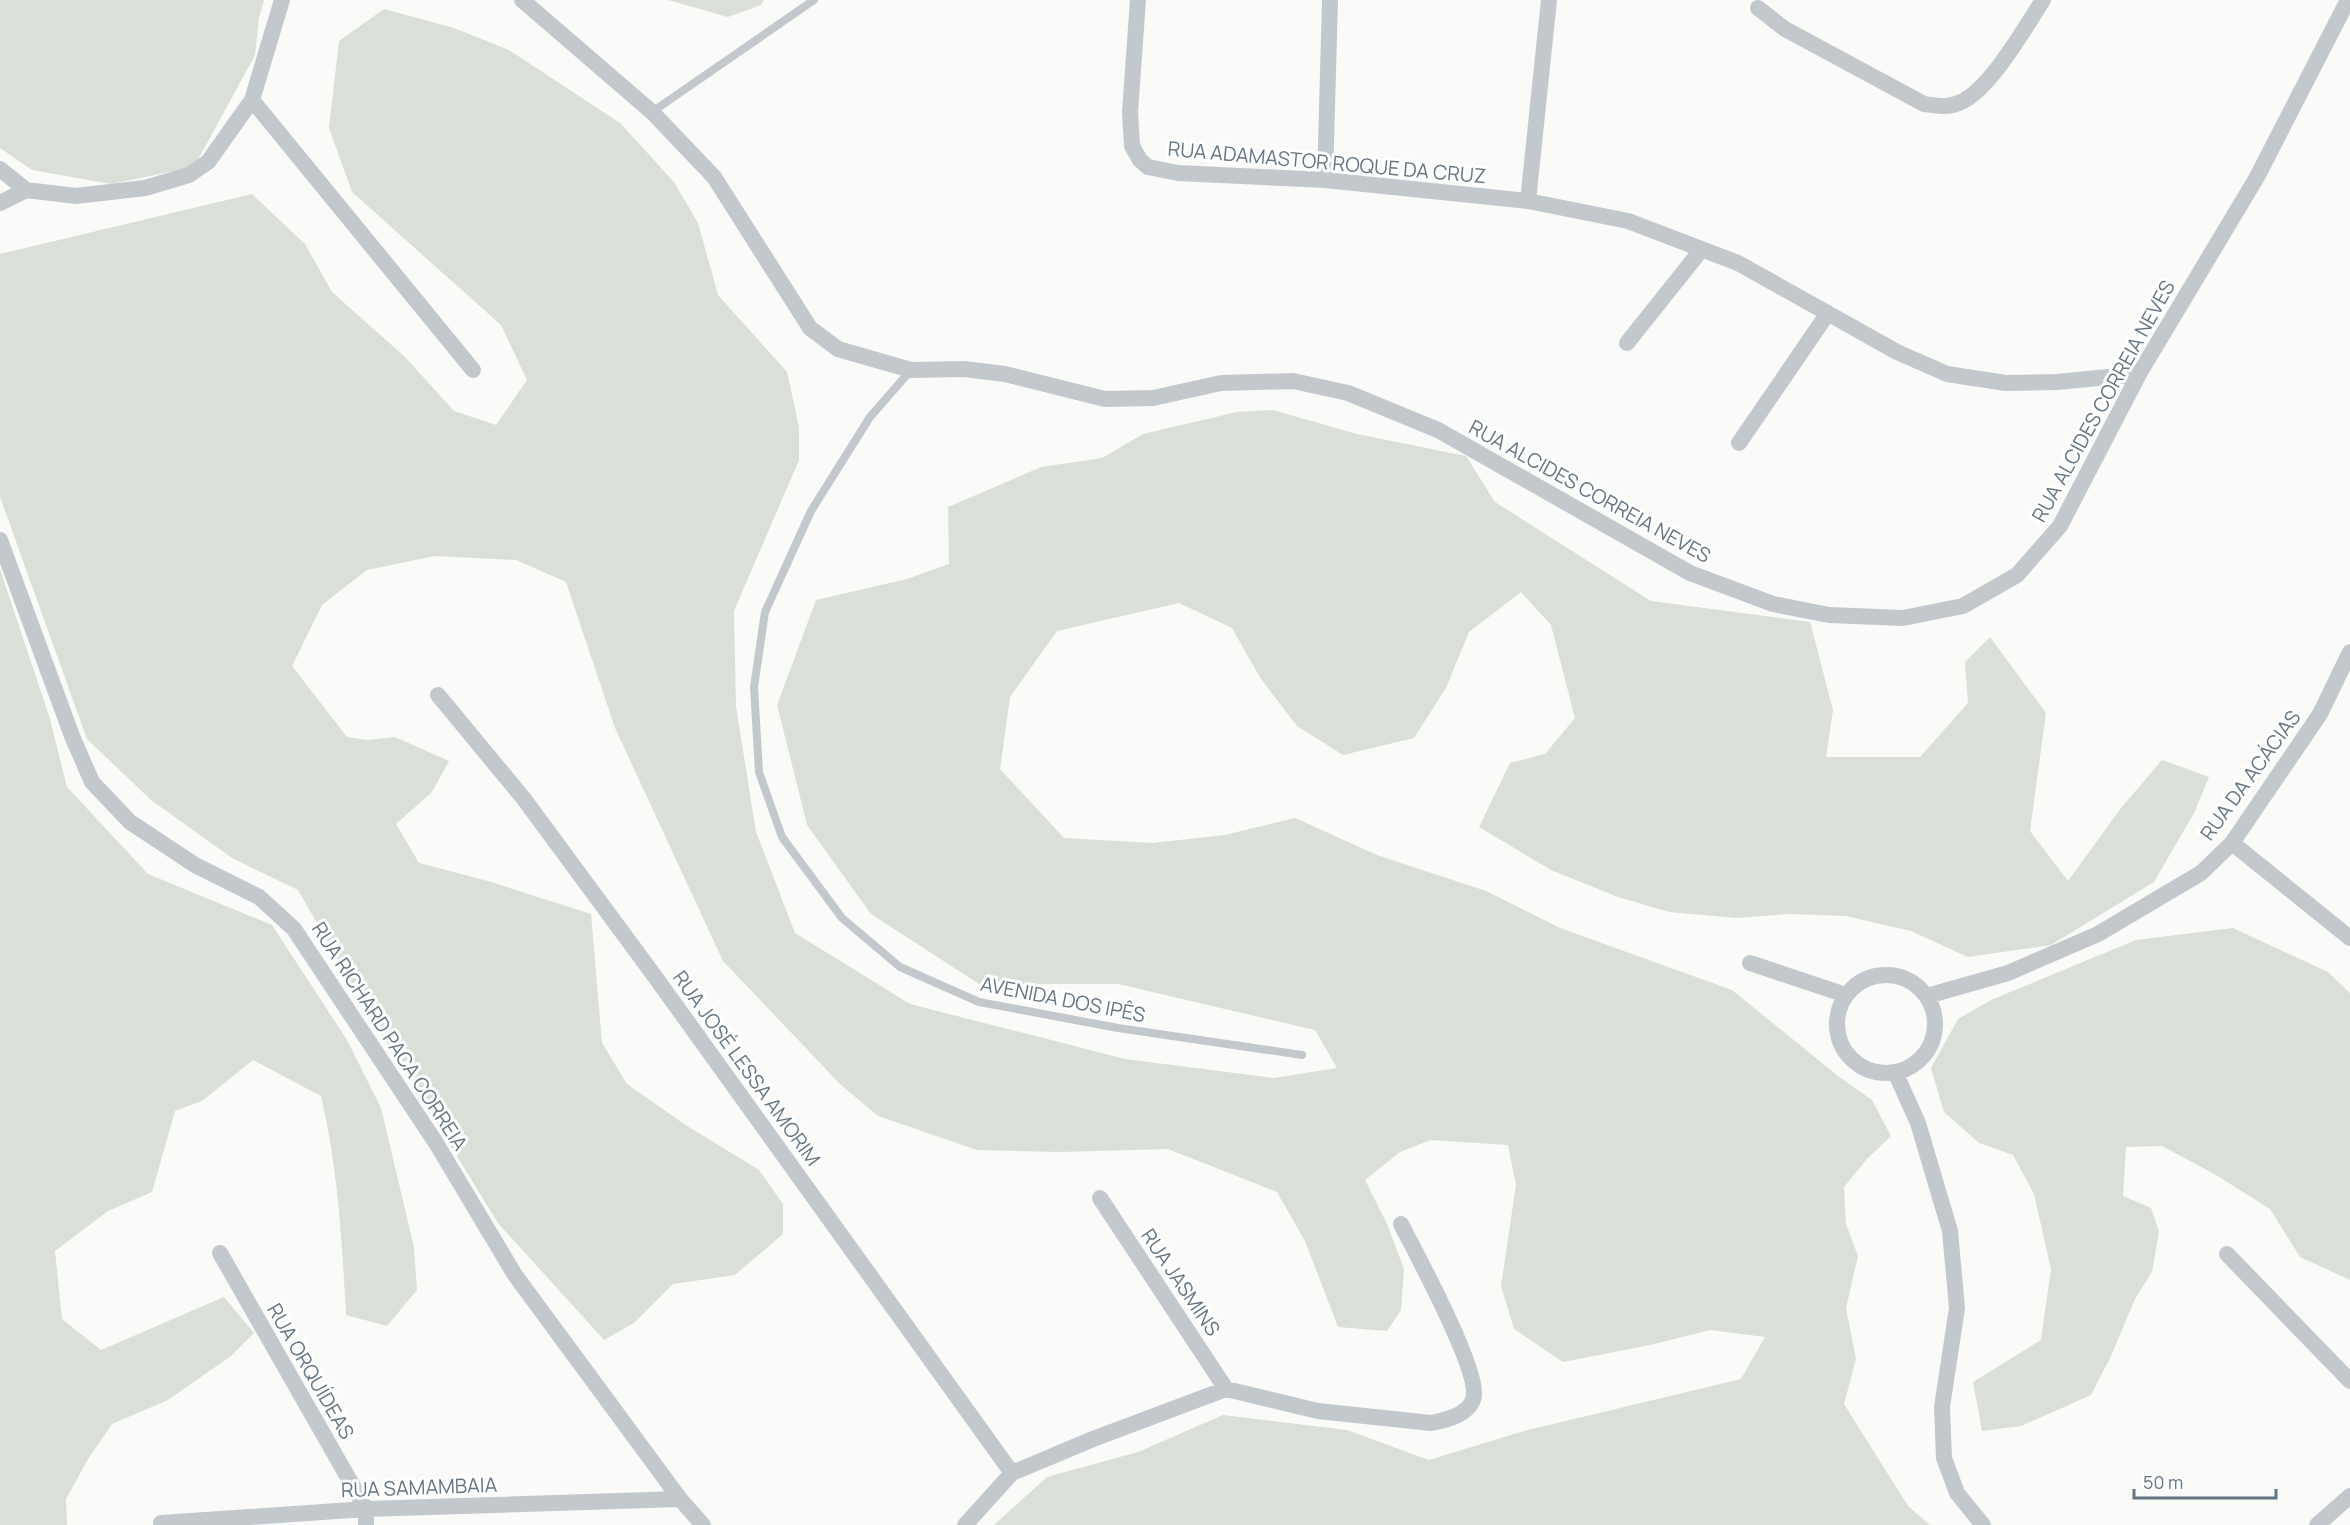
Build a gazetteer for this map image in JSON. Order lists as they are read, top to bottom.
{
  "streets": {
    "street": [
      "RUA ADAMASTOR ROQUE DA CRUZ",
      "RUA ALCIDES CORREIA NEVES",
      "RUA DA ACÁCIAS",
      "RUA RICHARD PACA CORREIA",
      "RUA JOSÉ LESSA AMORIM",
      "RUA JASMINS",
      "RUA ORQUÍDEAS",
      "RUA SAMAMBAIA"
    ],
    "lane": ["AVENIDA DOS IPÊS"]
  },
  "crossings": [
    ["RUA ADAMASTOR ROQUE DA CRUZ", "RUA ALCIDES CORREIA NEVES"],
    ["RUA ALCIDES CORREIA NEVES", "AVENIDA DOS IPÊS"],
    ["RUA RICHARD PACA CORREIA", "RUA SAMAMBAIA"],
    ["RUA ORQUÍDEAS", "RUA SAMAMBAIA"]
  ],
  "scale_bar": "50 m"
}
